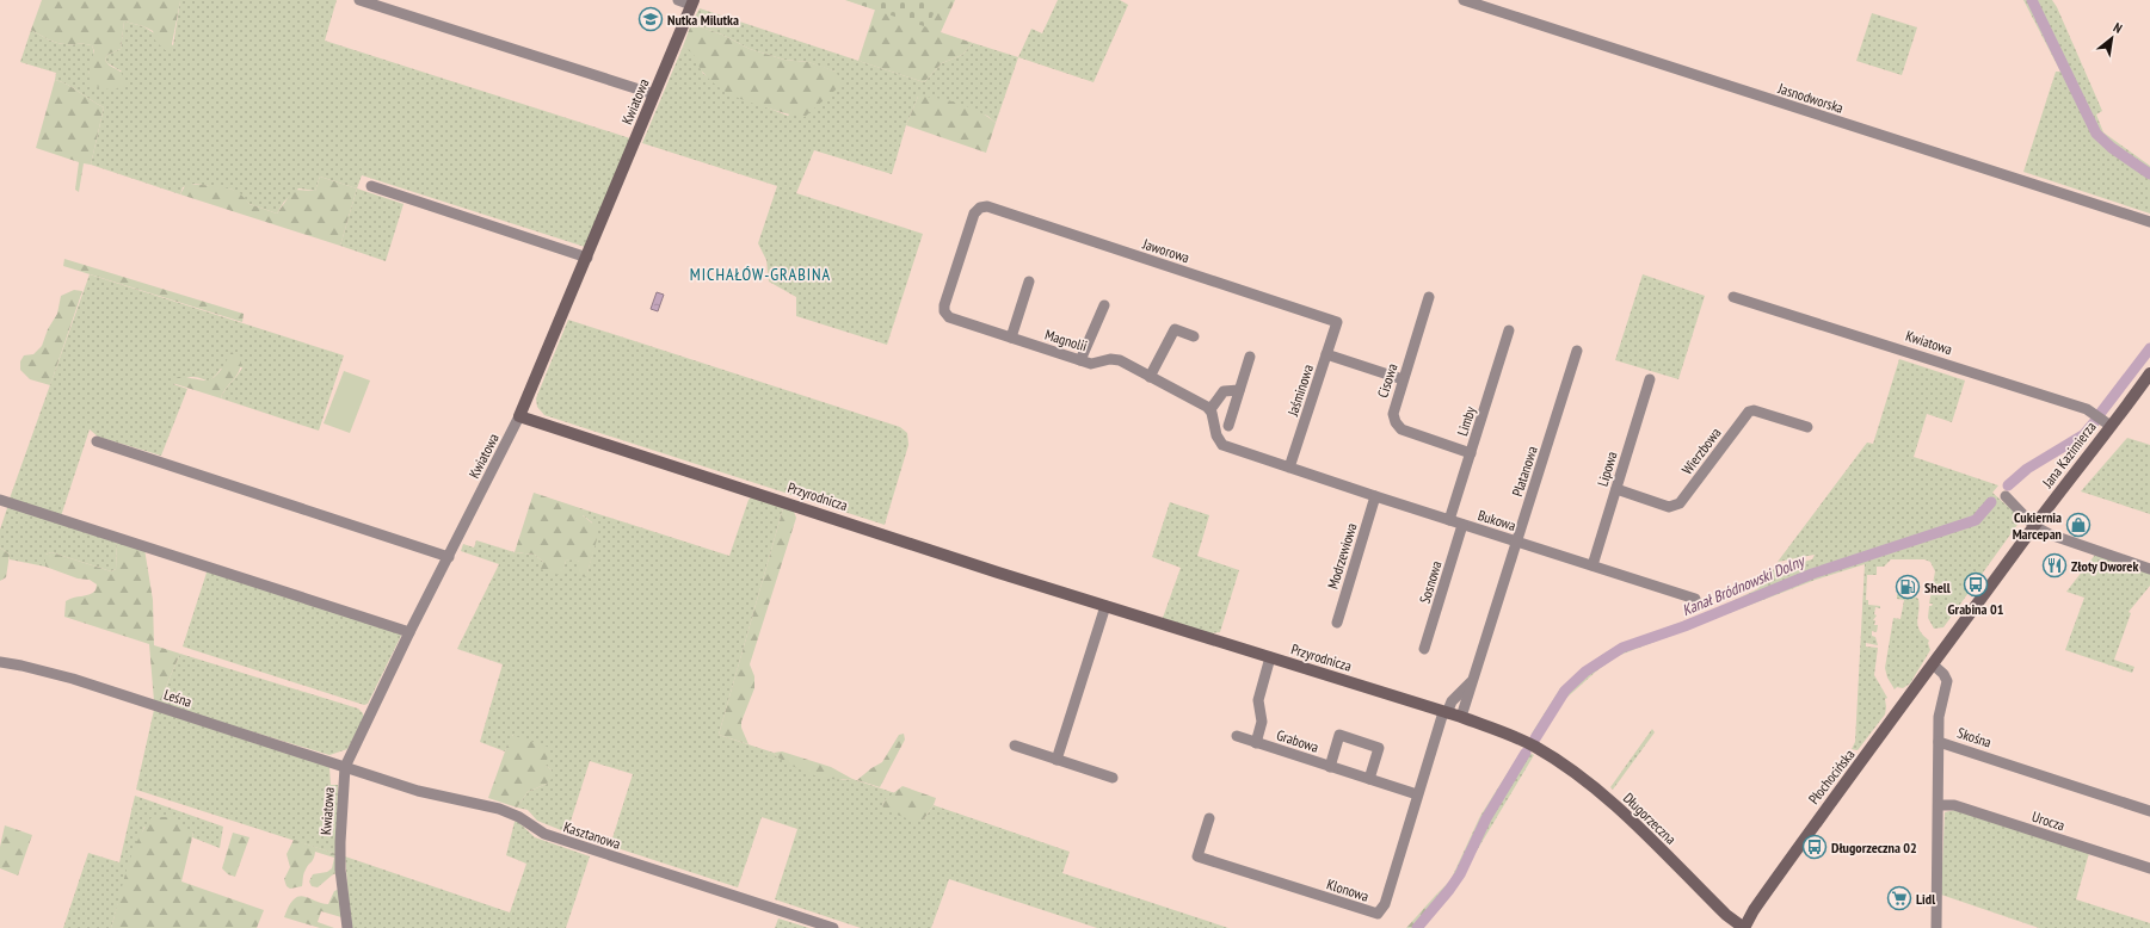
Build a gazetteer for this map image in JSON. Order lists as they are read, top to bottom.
{
  "streets": {
    "street": [
      "Jasnodworska",
      "Kwiatowa",
      "Jaworowa",
      "Magnolii",
      "Cisowa",
      "Jaśminowa",
      "Limby",
      "Wierzbowa",
      "Jana Kazimierza",
      "Lipowa",
      "Platanowa",
      "Przyrodnicza",
      "Bukowa",
      "Modrzewiowa",
      "Sosnowa",
      "Leśna",
      "Skośna",
      "Grabowa",
      "Płochocińska",
      "Długorzeczna",
      "Urocza",
      "Kasztanowa",
      "Klonowa"
    ]
  },
  "crossings": [
    ["Kwiatowa", "Jana Kazimierza"],
    ["Kwiatowa", "Przyrodnicza"],
    ["Kwiatowa", "Leśna"],
    ["Kwiatowa", "Kasztanowa"],
    ["Jaworowa", "Magnolii"],
    ["Jaworowa", "Jaśminowa"],
    ["Cisowa", "Limby"],
    ["Jaśminowa", "Bukowa"],
    ["Limby", "Bukowa"],
    ["Wierzbowa", "Lipowa"],
    ["Jana Kazimierza", "Płochocińska"],
    ["Lipowa", "Bukowa"],
    ["Platanowa", "Przyrodnicza"],
    ["Platanowa", "Bukowa"],
    ["Platanowa", "Klonowa"],
    ["Przyrodnicza", "Grabowa"],
    ["Przyrodnicza", "Długorzeczna"],
    ["Przyrodnicza", "Klonowa"],
    ["Bukowa", "Modrzewiowa"],
    ["Bukowa", "Sosnowa"],
    ["Leśna", "Kasztanowa"],
    ["Skośna", "Urocza"],
    ["Grabowa", "Klonowa"],
    ["Płochocińska", "Długorzeczna"]
  ],
  "districts": ["MICHAŁÓW-GRABINA"],
  "water": ["Kanał Bródnowski Dolny"],
  "places": {
    "school or university": ["Nutka Milutka"],
    "shop": ["Cukiernia Marcepan"],
    "restaurant": ["Złoty Dworek"],
    "bus stop": ["Grabina 01", "Długorzeczna 02"],
    "fuel station": ["Shell"],
    "supermarket": ["Lidl"]
  },
  "north": "top right"
}
